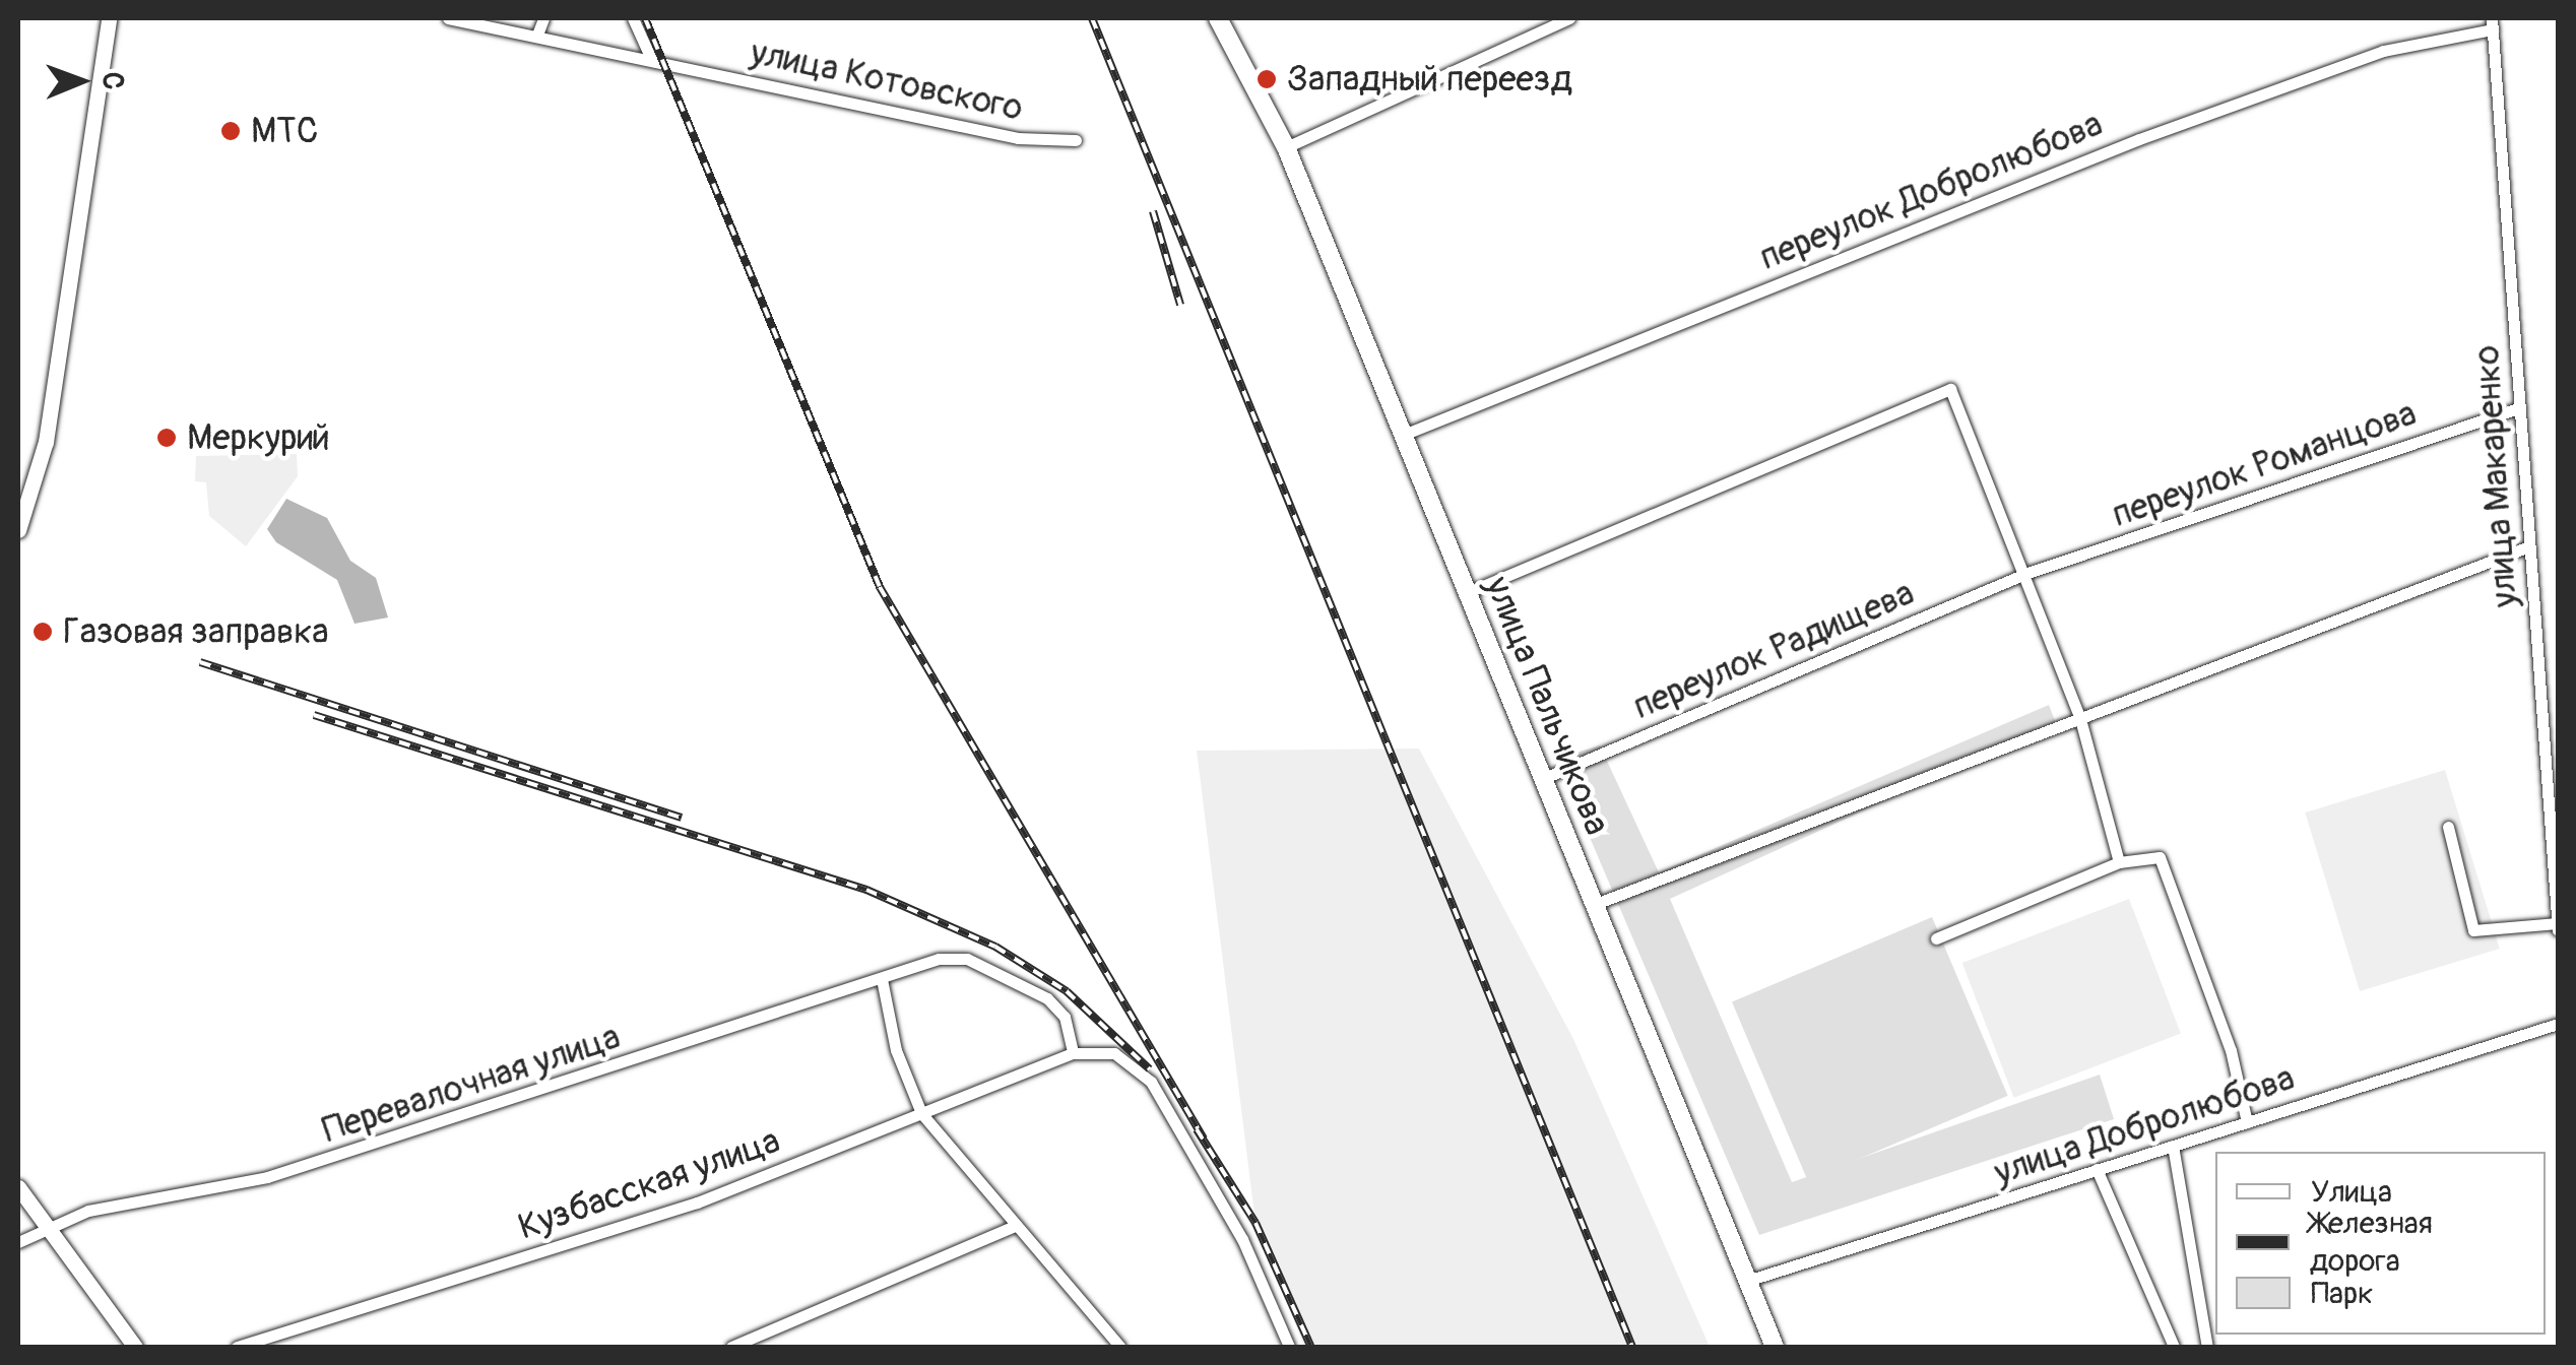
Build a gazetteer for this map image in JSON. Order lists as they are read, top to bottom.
{
  "streets": {
    "main road": ["улица Пальчикова"],
    "street": [
      "улица Котовского",
      "переулок Добролюбова",
      "переулок Романцова",
      "улица Макаренко",
      "переулок Радищева",
      "Перевалочная улица",
      "улица Добролюбова",
      "Кузбасская улица"
    ]
  },
  "crossings": [
    ["переулок Добролюбова", "улица Макаренко"],
    ["переулок Добролюбова", "улица Пальчикова"],
    ["переулок Романцова", "улица Макаренко"],
    ["переулок Романцова", "переулок Радищева"],
    ["переулок Радищева", "улица Пальчикова"],
    ["улица Пальчикова", "улица Добролюбова"],
    ["Перевалочная улица", "Кузбасская улица"]
  ],
  "places": [
    "Западный переезд",
    "МТС",
    "Меркурий",
    "Газовая заправка"
  ],
  "legend": ["Улица", "Железная дорога", "Парк"],
  "north": "right"
}
